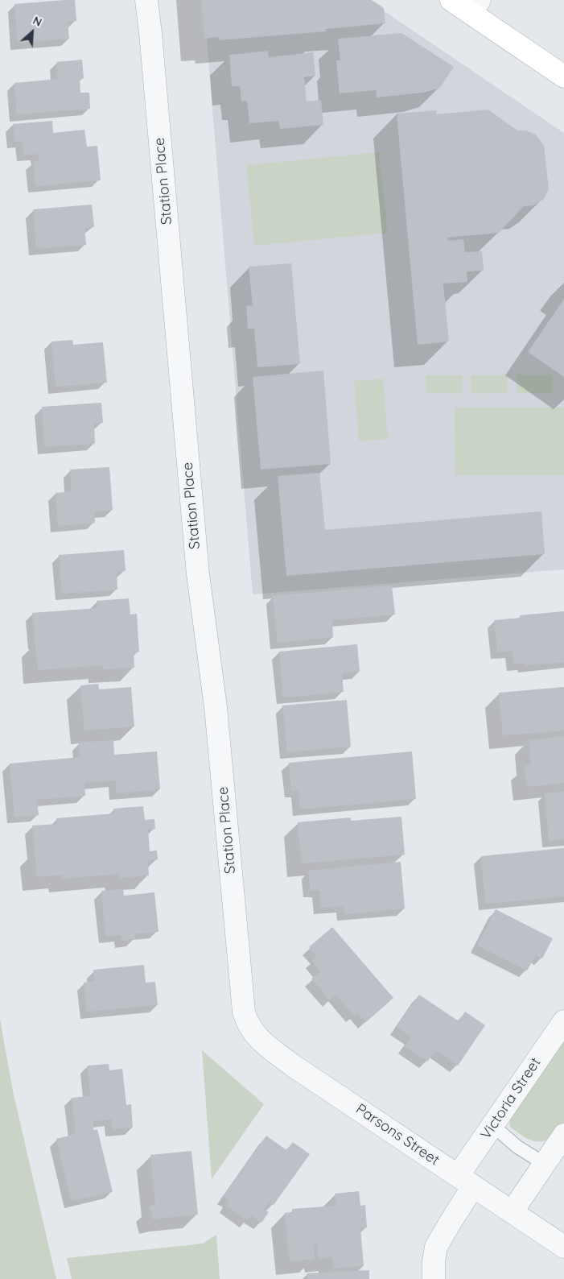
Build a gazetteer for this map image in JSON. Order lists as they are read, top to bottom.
{
  "streets": {
    "street": ["Station Place", "Victoria Street", "Parsons Street"]
  },
  "crossings": [
    ["Station Place", "Parsons Street"],
    ["Victoria Street", "Parsons Street"]
  ],
  "north": "top right"
}
